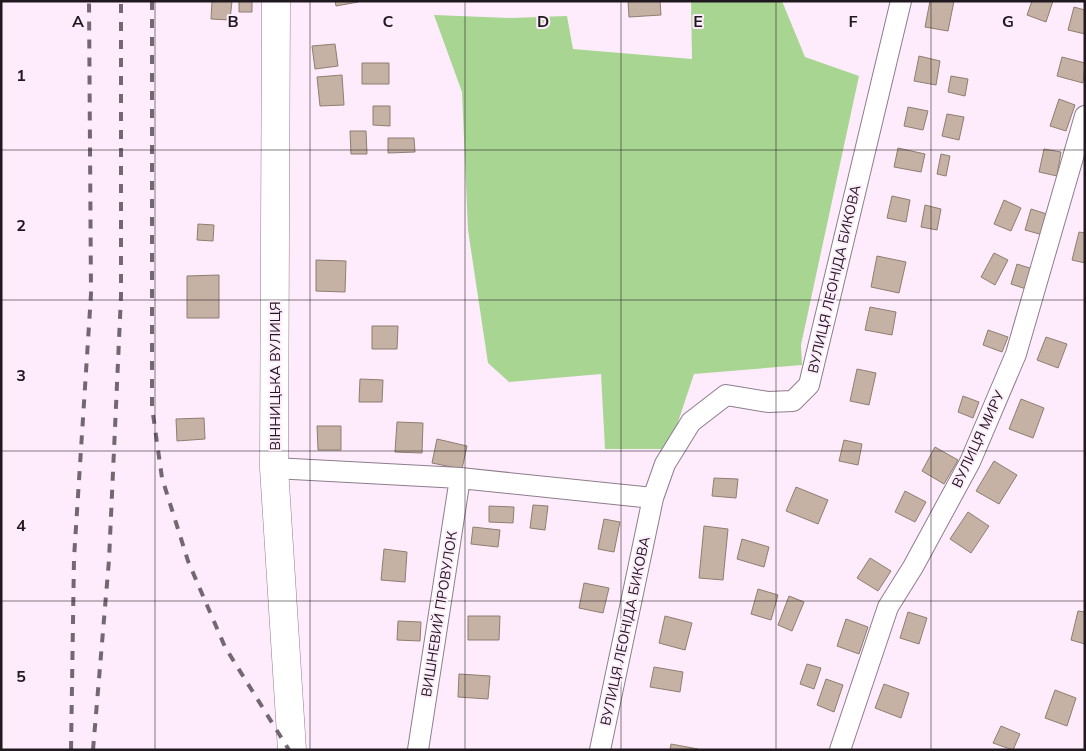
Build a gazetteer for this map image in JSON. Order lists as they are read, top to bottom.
{
  "streets": {
    "street": [
      "ВУЛИЦЯ ЛЕОНІДА БИКОВА",
      "ВІННИЦЬКА ВУЛИЦЯ",
      "ВУЛИЦЯ МИРУ",
      "ВИШНЕВИЙ ПРОВУЛОК"
    ]
  },
  "grid": {
    "columns": [
      "A",
      "B",
      "C",
      "D",
      "E",
      "F",
      "G"
    ],
    "rows": [
      "1",
      "2",
      "3",
      "4",
      "5"
    ]
  }
}
